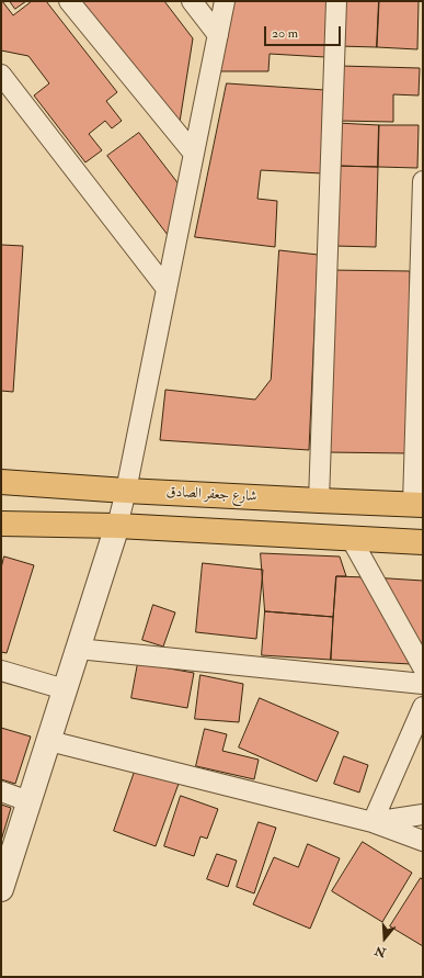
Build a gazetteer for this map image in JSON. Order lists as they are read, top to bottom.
{
  "streets": {
    "main road": ["شارع جعفر الصادق"]
  },
  "scale_bar": "20 m",
  "north": "bottom"
}
